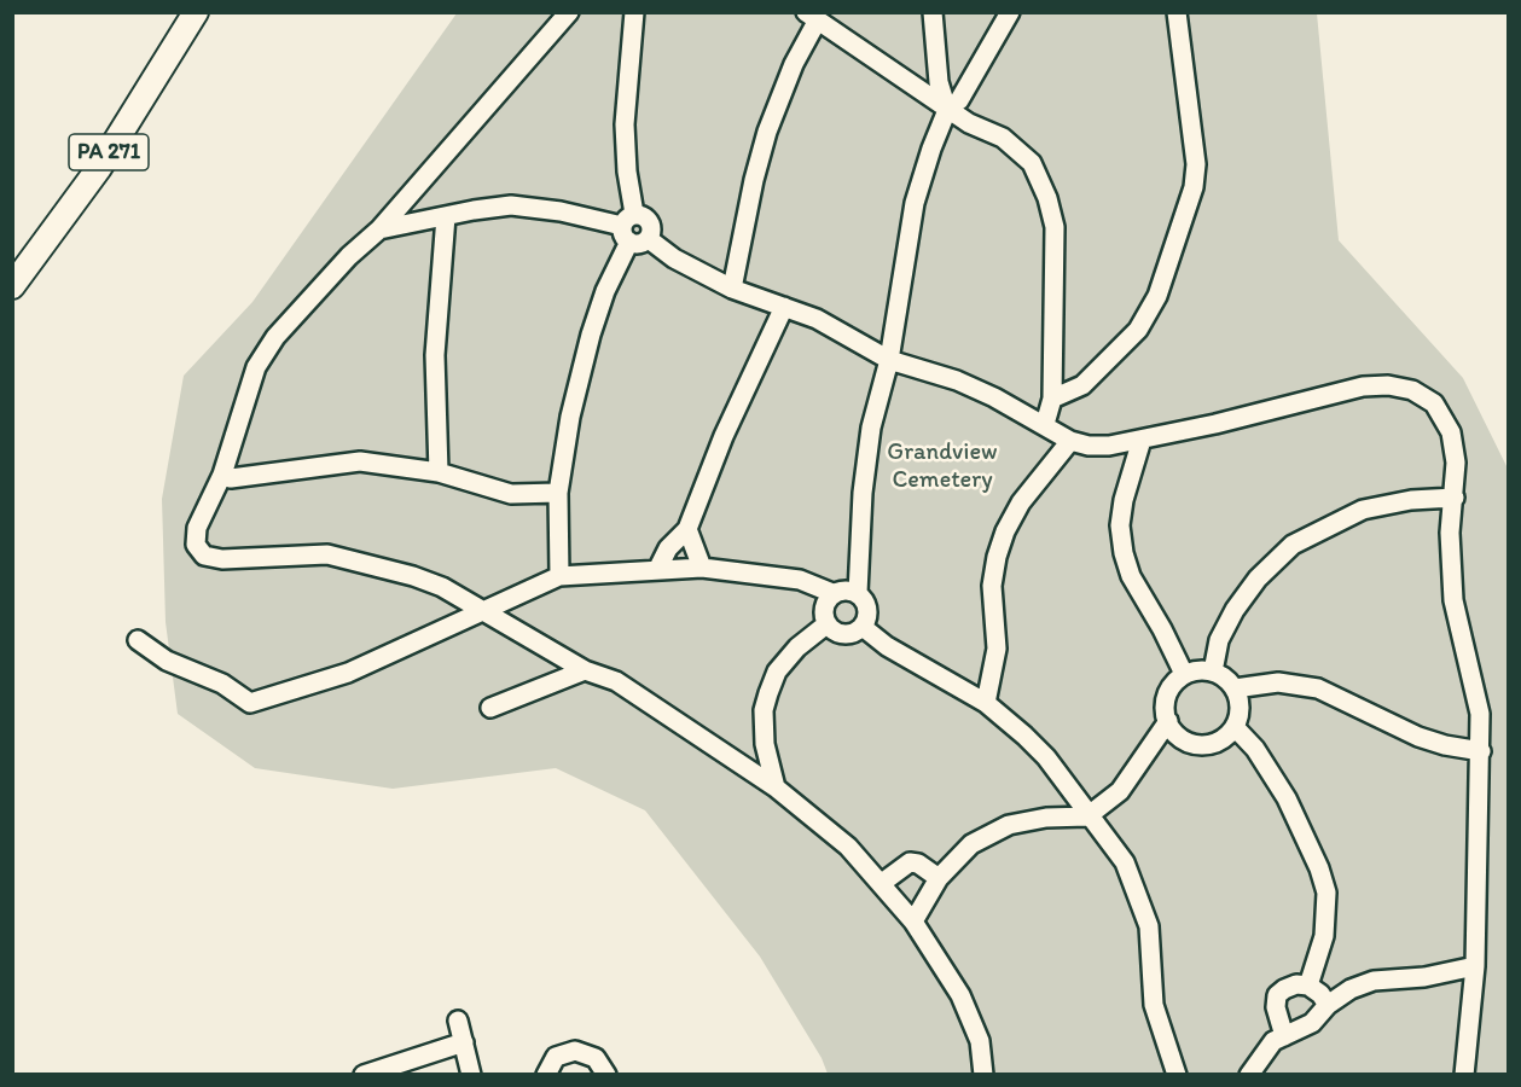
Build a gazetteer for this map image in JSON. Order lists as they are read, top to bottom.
{
  "streets": {
    "main road": ["PA 271"]
  },
  "parks": ["Grandview Cemetery"]
}
